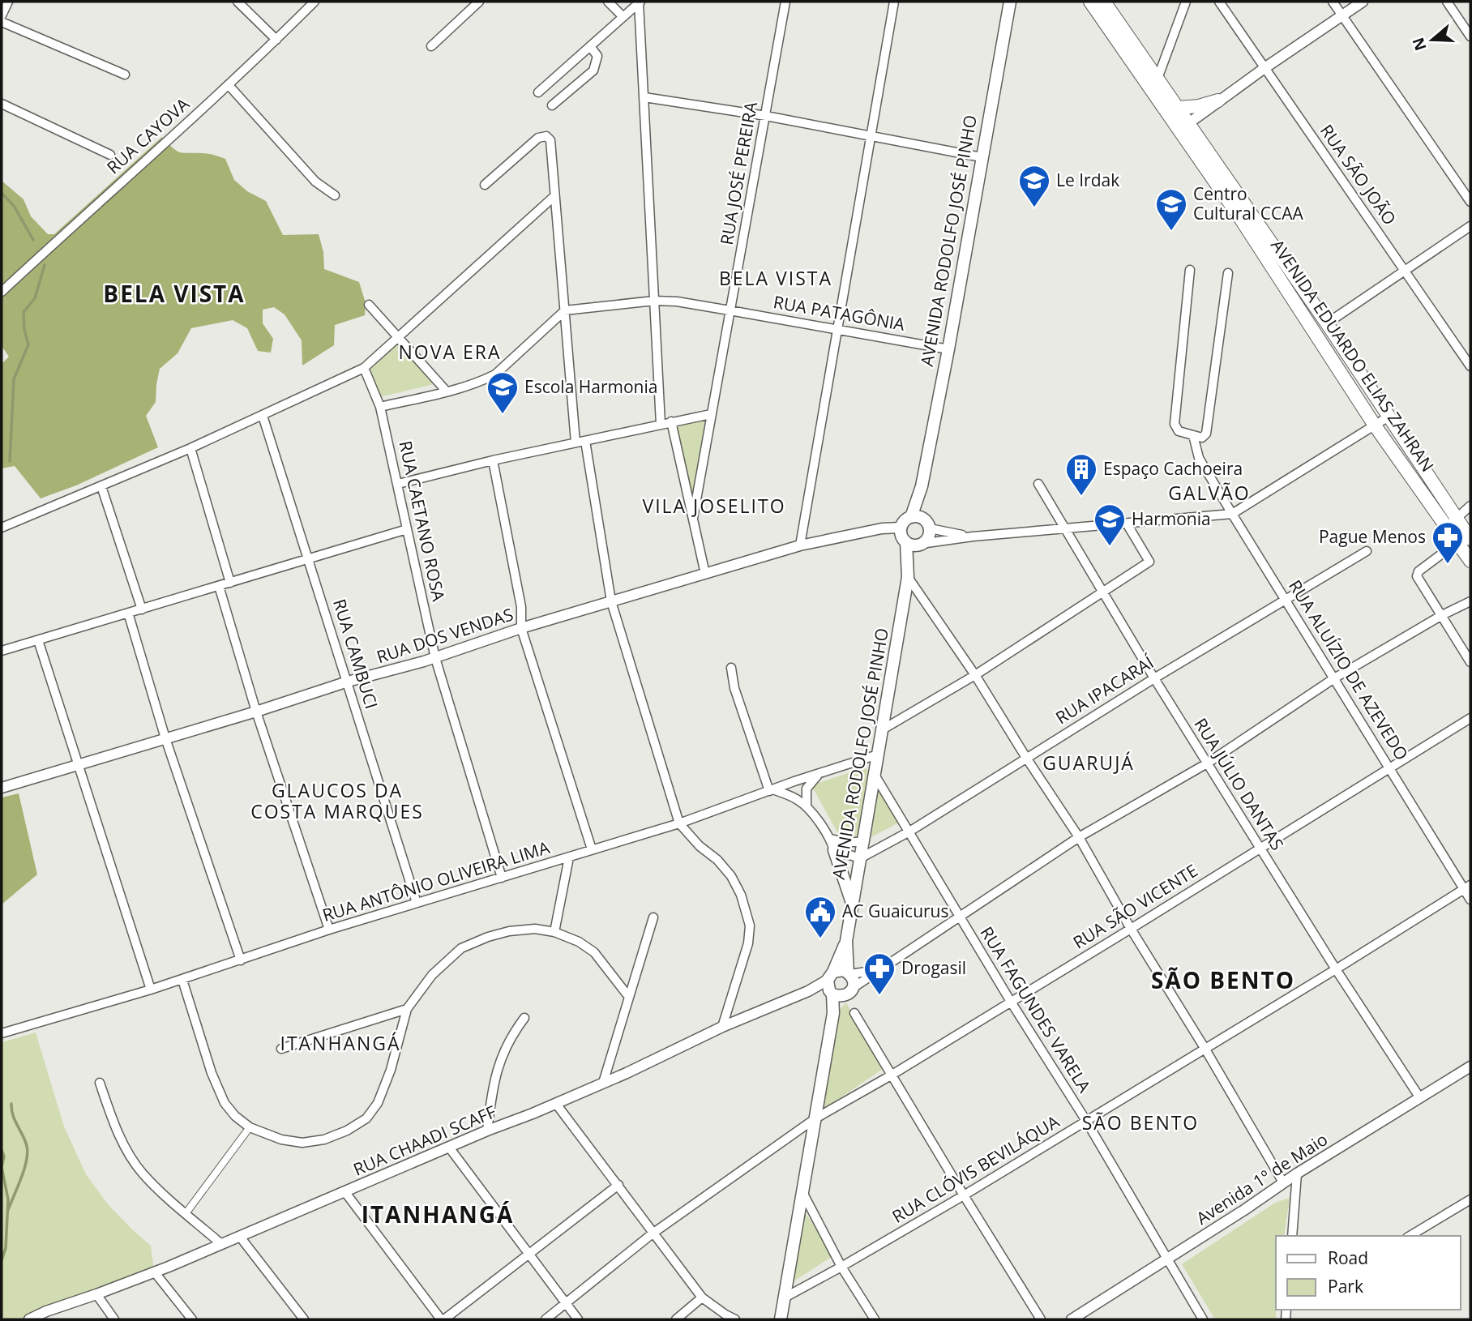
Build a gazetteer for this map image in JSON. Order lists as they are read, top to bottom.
{
  "streets": {
    "main road": ["AVENIDA RODOLFO JOSÉ PINHO", "AVENIDA EDUARDO ELIAS ZAHRAN"],
    "street": [
      "RUA CAYOVA",
      "RUA JOSÉ PEREIRA",
      "RUA SÃO JOÃO",
      "RUA PATAGÔNIA",
      "RUA CAETANO ROSA",
      "RUA DOS VENDAS",
      "RUA CAMBUCI",
      "RUA ALUÍZIO DE AZEVEDO",
      "RUA IPACARAÍ",
      "RUA JÚLIO DANTAS",
      "RUA ANTÔNIO OLIVEIRA LIMA",
      "RUA SÃO VICENTE",
      "RUA FAGUNDES VARELA",
      "RUA CHAADI SCAFF",
      "RUA CLÓVIS BEVILÁQUA",
      "Avenida 1º de Maio"
    ]
  },
  "crossings": [
    ["RUA JOSÉ PEREIRA", "RUA PATAGÔNIA"],
    ["AVENIDA RODOLFO JOSÉ PINHO", "RUA PATAGÔNIA"],
    ["AVENIDA RODOLFO JOSÉ PINHO", "RUA IPACARAÍ"],
    ["AVENIDA RODOLFO JOSÉ PINHO", "RUA ANTÔNIO OLIVEIRA LIMA"],
    ["AVENIDA RODOLFO JOSÉ PINHO", "RUA FAGUNDES VARELA"],
    ["AVENIDA RODOLFO JOSÉ PINHO", "RUA CHAADI SCAFF"],
    ["RUA CAETANO ROSA", "RUA DOS VENDAS"],
    ["RUA CAETANO ROSA", "RUA ANTÔNIO OLIVEIRA LIMA"],
    ["RUA DOS VENDAS", "RUA CAMBUCI"],
    ["RUA CAMBUCI", "RUA ANTÔNIO OLIVEIRA LIMA"],
    ["RUA ALUÍZIO DE AZEVEDO", "RUA IPACARAÍ"],
    ["RUA ALUÍZIO DE AZEVEDO", "RUA SÃO VICENTE"],
    ["RUA ALUÍZIO DE AZEVEDO", "RUA CLÓVIS BEVILÁQUA"],
    ["RUA IPACARAÍ", "RUA JÚLIO DANTAS"],
    ["RUA IPACARAÍ", "RUA FAGUNDES VARELA"],
    ["RUA JÚLIO DANTAS", "RUA SÃO VICENTE"],
    ["RUA JÚLIO DANTAS", "RUA CLÓVIS BEVILÁQUA"],
    ["RUA JÚLIO DANTAS", "Avenida 1º de Maio"],
    ["RUA SÃO VICENTE", "RUA FAGUNDES VARELA"],
    ["RUA FAGUNDES VARELA", "RUA CLÓVIS BEVILÁQUA"],
    ["RUA FAGUNDES VARELA", "Avenida 1º de Maio"]
  ],
  "districts": [
    "BELA VISTA",
    "BELA VISTA",
    "NOVA ERA",
    "GALVÃO",
    "VILA JOSELITO",
    "GUARUJÁ",
    "GLAUCOS DA COSTA MARQUES",
    "SÃO BENTO",
    "ITANHANGÁ",
    "SÃO BENTO",
    "ITANHANGÁ"
  ],
  "places": {
    "school or university": [
      "Le Irdak",
      "Centro Cultural CCAA",
      "Escola Harmonia",
      "Harmonia"
    ],
    "building": ["Espaço Cachoeira"],
    "pharmacy": ["Pague Menos", "Drogasil"],
    "public building": ["AC Guaicurus"]
  },
  "legend": ["Road", "Park"],
  "north": "left"
}
